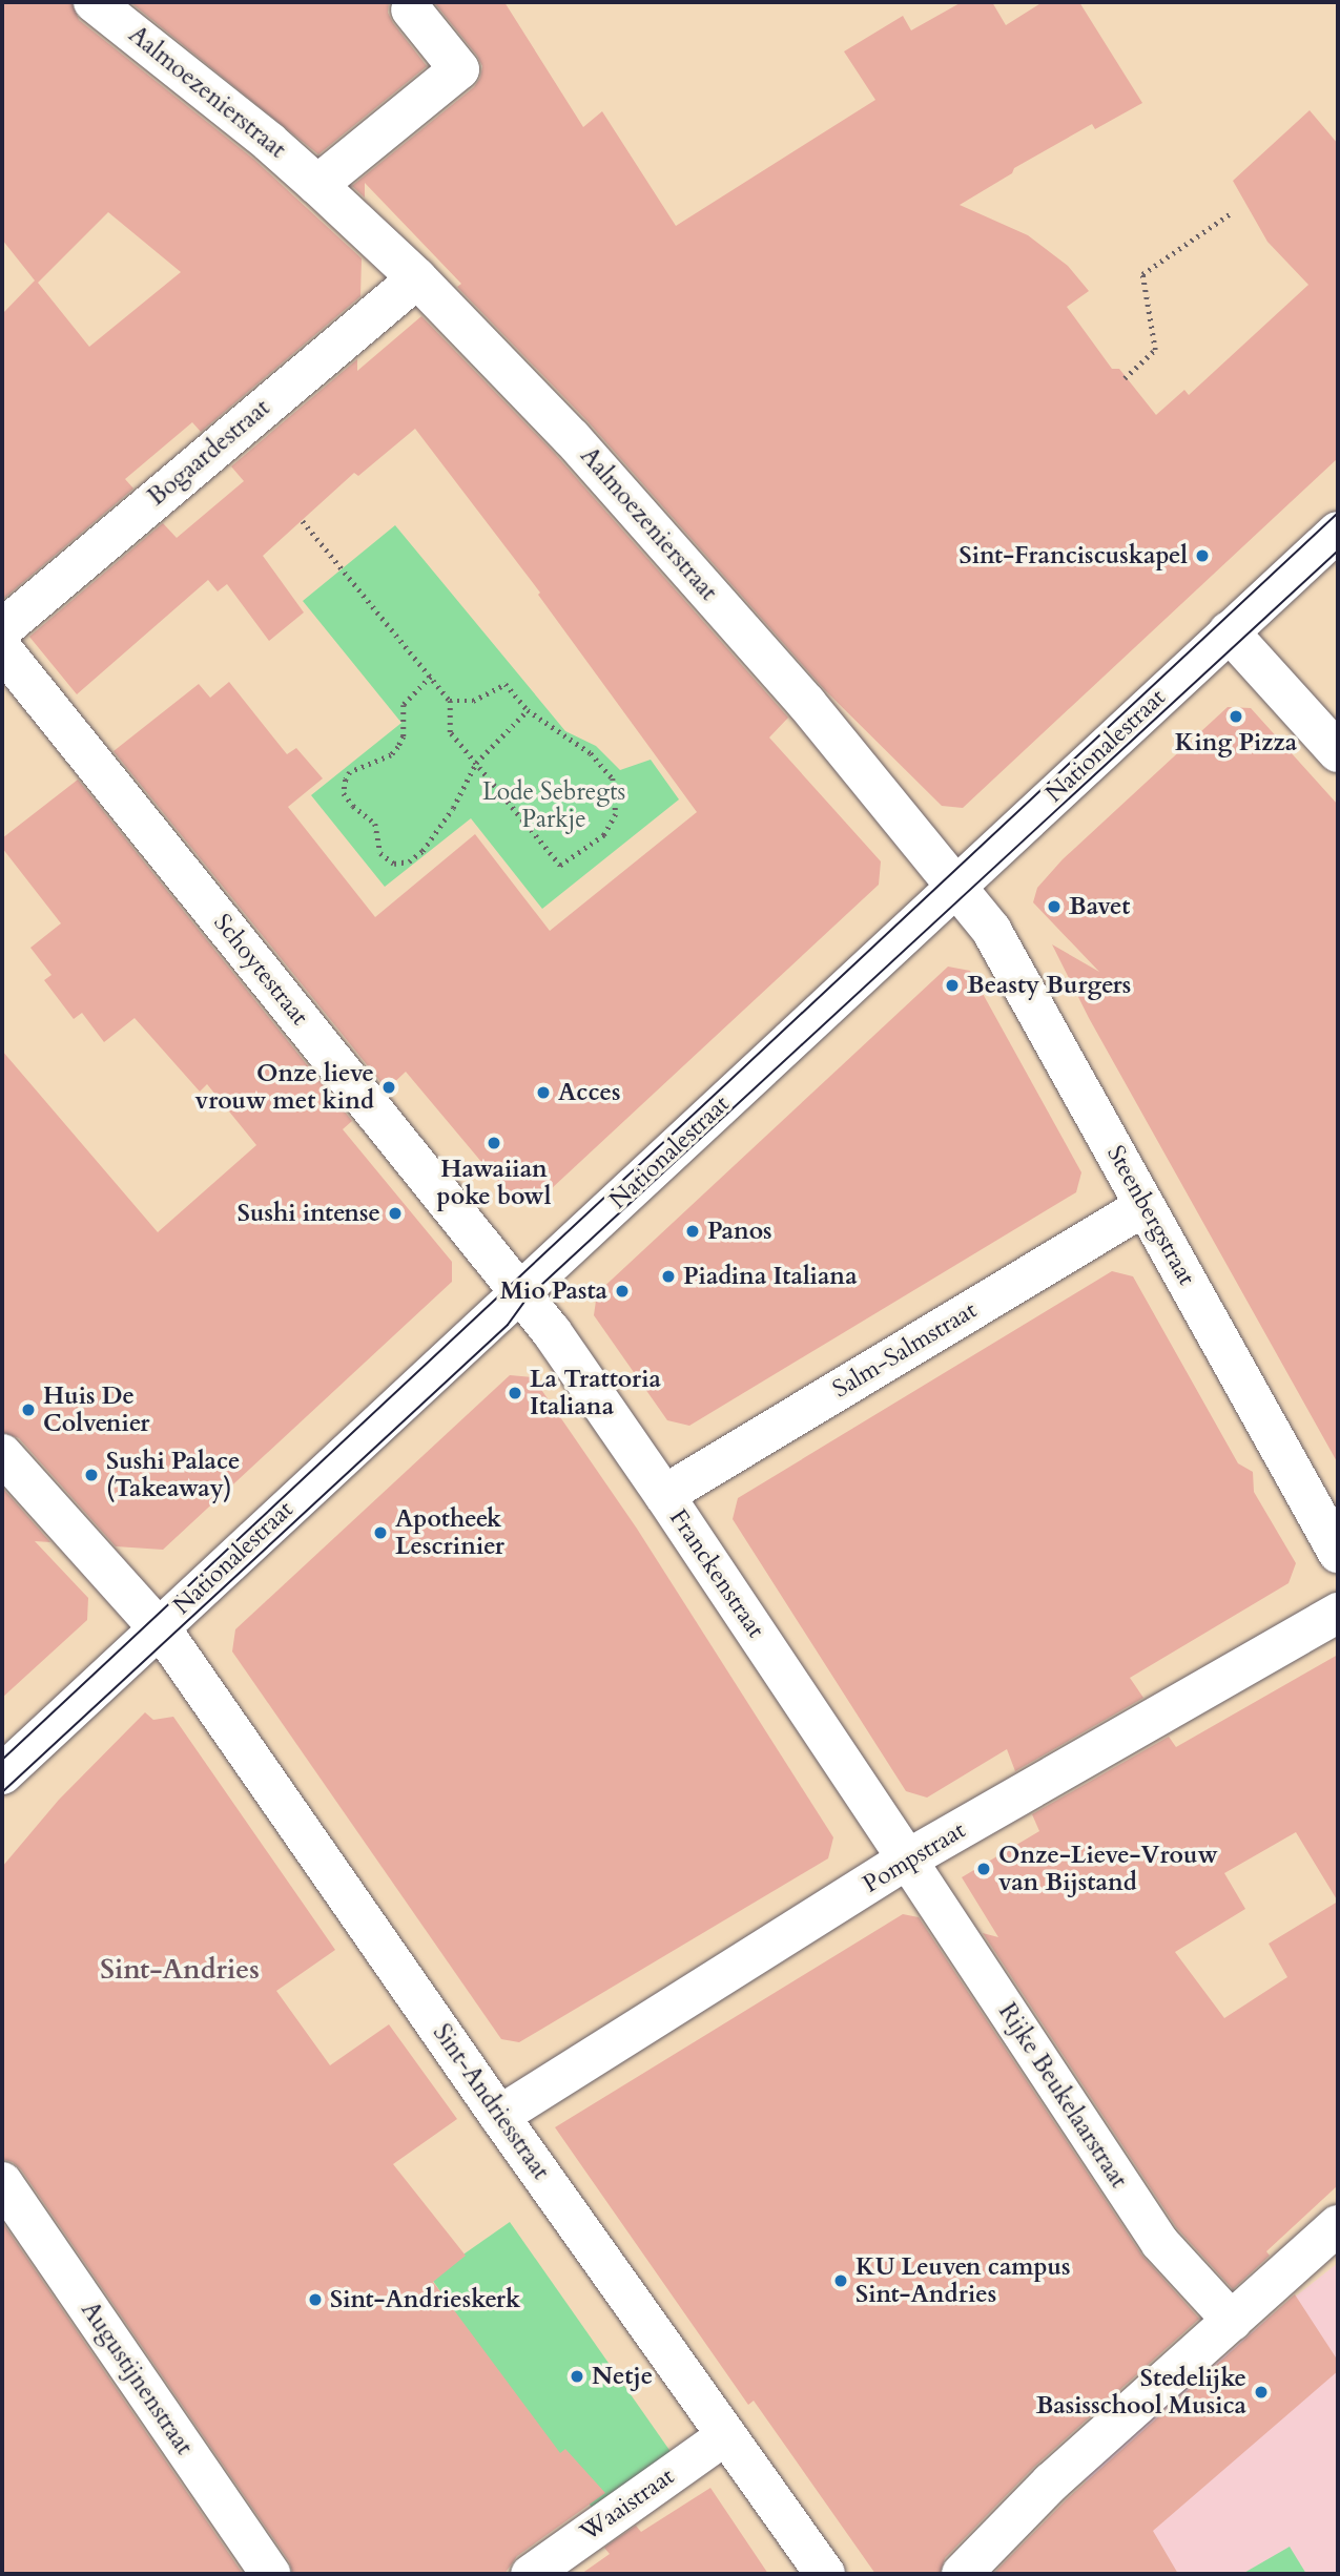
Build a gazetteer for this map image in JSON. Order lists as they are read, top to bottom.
{
  "streets": {
    "street": [
      "Aalmoezenierstraat",
      "Bogaardestraat",
      "Nationalestraat",
      "Schoytestraat",
      "Steenbergstraat",
      "Salm-Salmstraat",
      "Franckenstraat",
      "Pompstraat",
      "Rijke Beukelaarstraat",
      "Sint-Andriesstraat",
      "Augustijnenstraat",
      "Waaistraat"
    ]
  },
  "crossings": [
    ["Aalmoezenierstraat", "Bogaardestraat"],
    ["Aalmoezenierstraat", "Nationalestraat"],
    ["Aalmoezenierstraat", "Steenbergstraat"],
    ["Nationalestraat", "Schoytestraat"],
    ["Nationalestraat", "Steenbergstraat"],
    ["Nationalestraat", "Franckenstraat"],
    ["Nationalestraat", "Sint-Andriesstraat"],
    ["Schoytestraat", "Franckenstraat"],
    ["Steenbergstraat", "Salm-Salmstraat"],
    ["Salm-Salmstraat", "Franckenstraat"],
    ["Franckenstraat", "Pompstraat"],
    ["Franckenstraat", "Rijke Beukelaarstraat"],
    ["Pompstraat", "Rijke Beukelaarstraat"],
    ["Pompstraat", "Sint-Andriesstraat"],
    ["Sint-Andriesstraat", "Waaistraat"]
  ],
  "districts": ["Sint-Andries"],
  "parks": ["Lode Sebregts Parkje"],
  "places": [
    "Sint-Franciscuskapel",
    "King Pizza",
    "Bavet",
    "Beasty Burgers",
    "Onze lieve vrouw met kind",
    "Acces",
    "Hawaiian poke bowl",
    "Sushi intense",
    "Panos",
    "Piadina Italiana",
    "Mio Pasta",
    "La Trattoria Italiana",
    "Huis De Colvenier",
    "Sushi Palace (Takeaway)",
    "Apotheek Lescrinier",
    "Onze-Lieve-Vrouw van Bijstand",
    "KU Leuven campus Sint-Andries",
    "Sint-Andrieskerk",
    "Netje",
    "Stedelijke Basisschool Musica"
  ]
}
